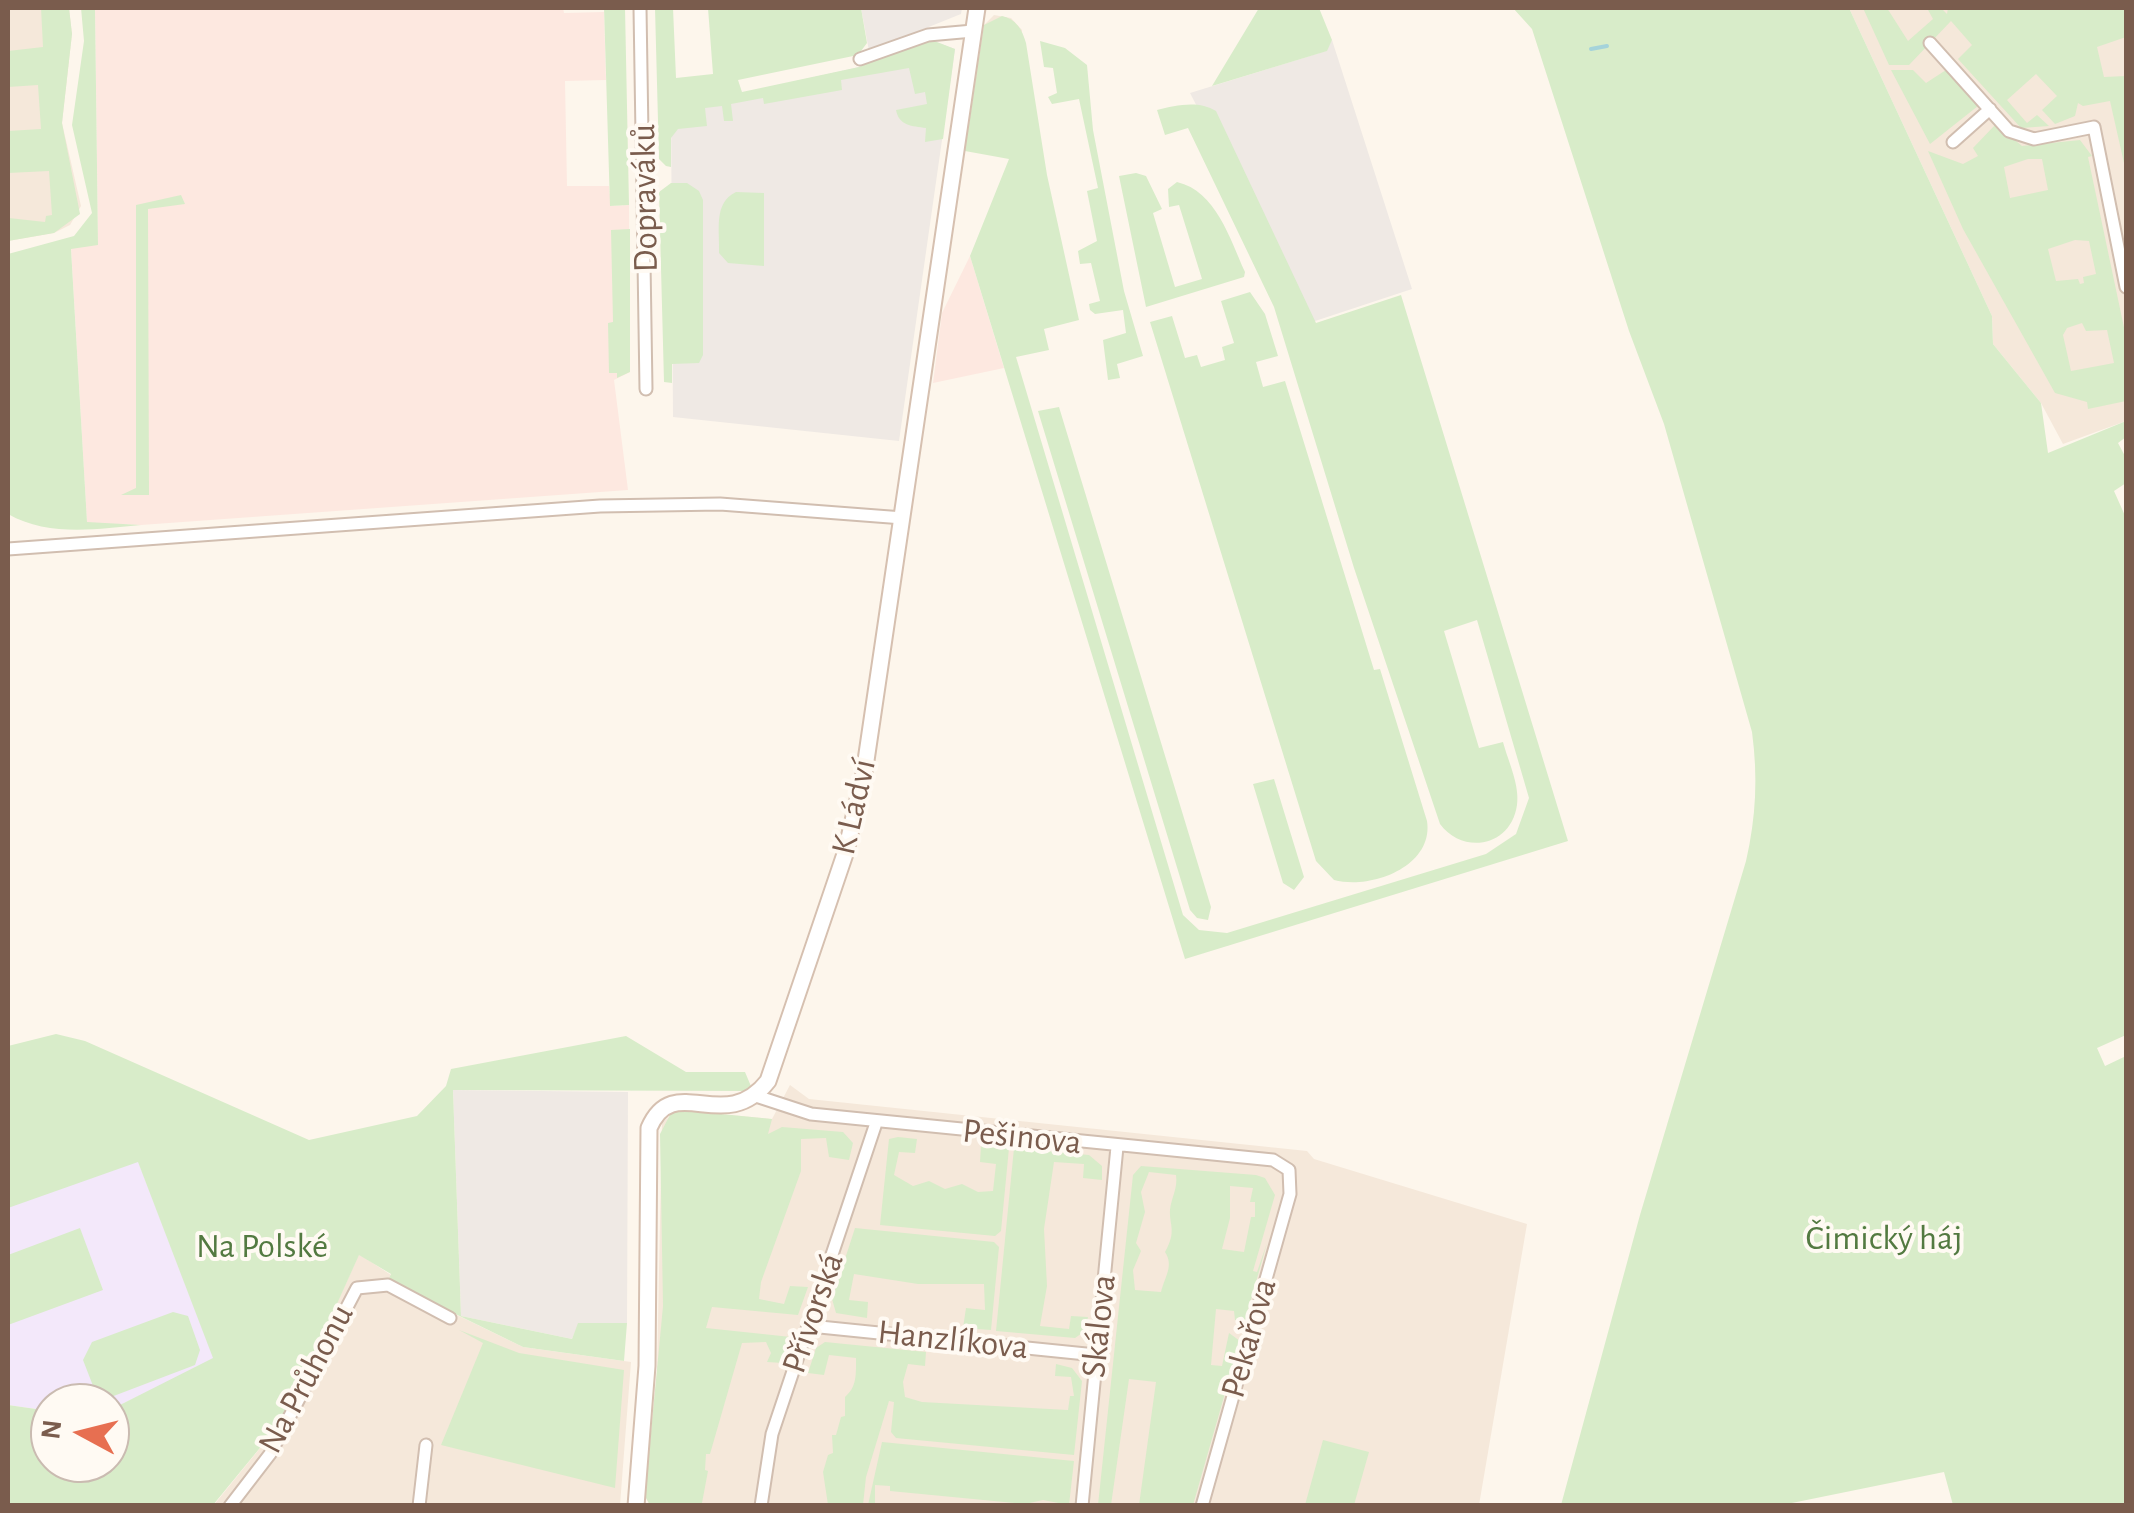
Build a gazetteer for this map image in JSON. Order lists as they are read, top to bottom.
{
  "streets": {
    "street": [
      "Dopraváků",
      "K Ládví",
      "Pešinova",
      "Přívorská",
      "Skálova",
      "Pekařova",
      "Hanzlíkova",
      "Na Průhonu"
    ]
  },
  "crossings": [
    ["K Ládví", "Pešinova"],
    ["Pešinova", "Přívorská"],
    ["Pešinova", "Skálova"],
    ["Pešinova", "Pekařova"],
    ["Přívorská", "Hanzlíkova"],
    ["Skálova", "Hanzlíkova"]
  ],
  "parks": ["Čimický háj", "Na Polské"],
  "north": "left"
}
